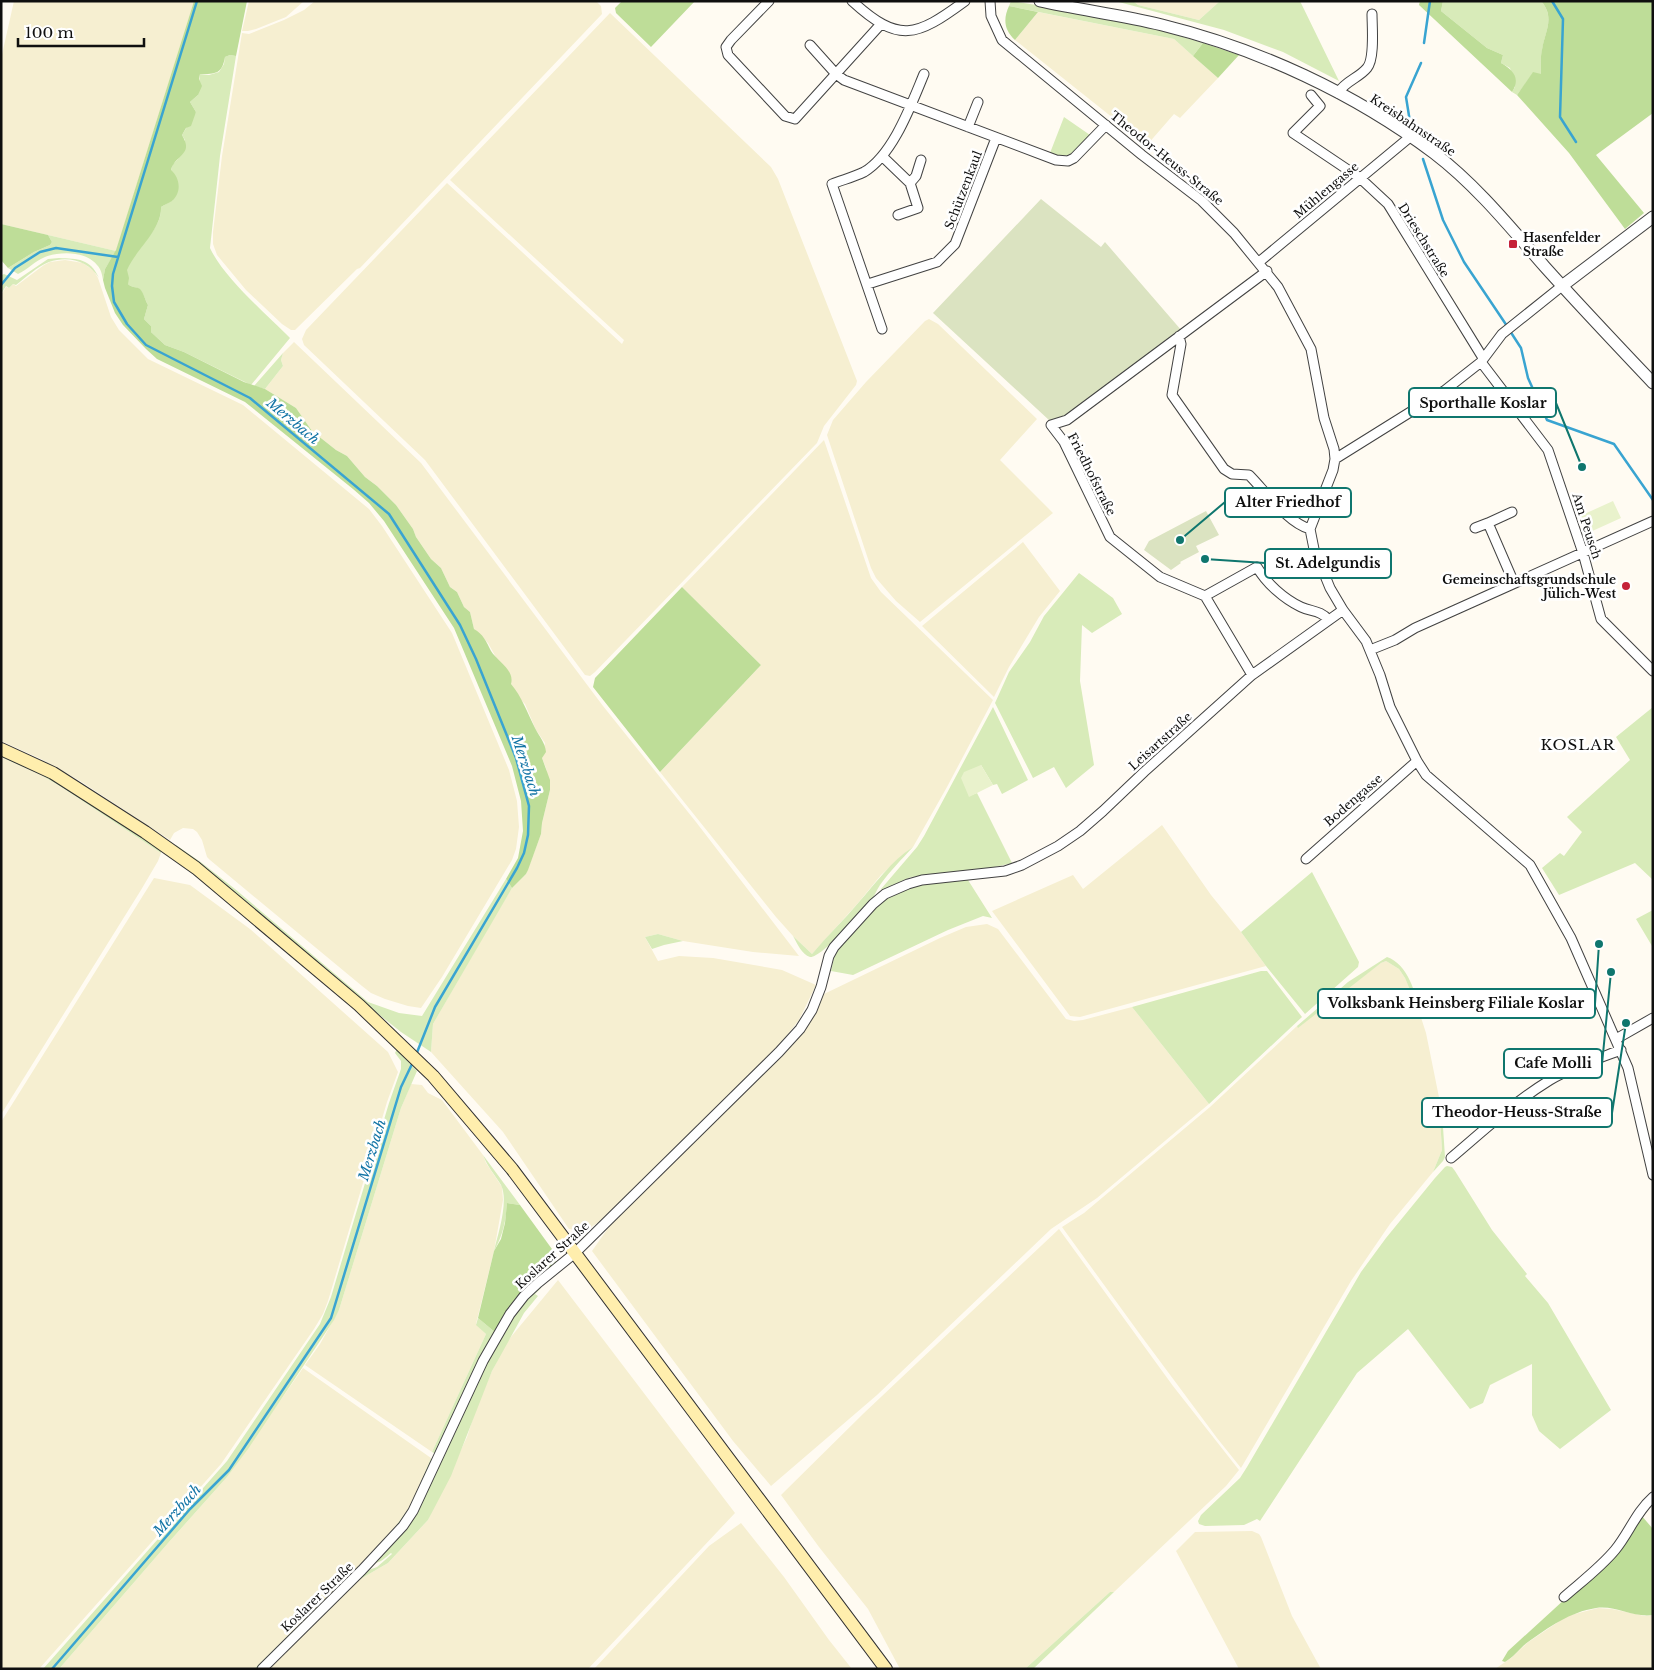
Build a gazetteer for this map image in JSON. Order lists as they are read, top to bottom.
{
  "streets": {
    "street": [
      "Kreisbahnstraße",
      "Theodor-Heuss-Straße",
      "Schützenkaul",
      "Mühlengasse",
      "Drieschstraße",
      "Friedhofstraße",
      "Am Peusch",
      "Leisartstraße",
      "Bodengasse",
      "Koslarer Straße"
    ]
  },
  "crossings": [
    ["Kreisbahnstraße", "Mühlengasse"],
    ["Theodor-Heuss-Straße", "Mühlengasse"],
    ["Theodor-Heuss-Straße", "Friedhofstraße"],
    ["Mühlengasse", "Drieschstraße"],
    ["Drieschstraße", "Am Peusch"],
    ["Leisartstraße", "Koslarer Straße"]
  ],
  "districts": ["KOSLAR"],
  "water": ["Merzbach"],
  "places": {
    "transit": ["Hasenfelder Straße"],
    "other": [
      "Sporthalle Koslar",
      "Alter Friedhof",
      "St. Adelgundis",
      "Gemeinschaftsgrundschule Jülich-West",
      "Volksbank Heinsberg Filiale Koslar",
      "Cafe Molli",
      "Theodor-Heuss-Straße"
    ]
  },
  "scale_bar": "100 m"
}
